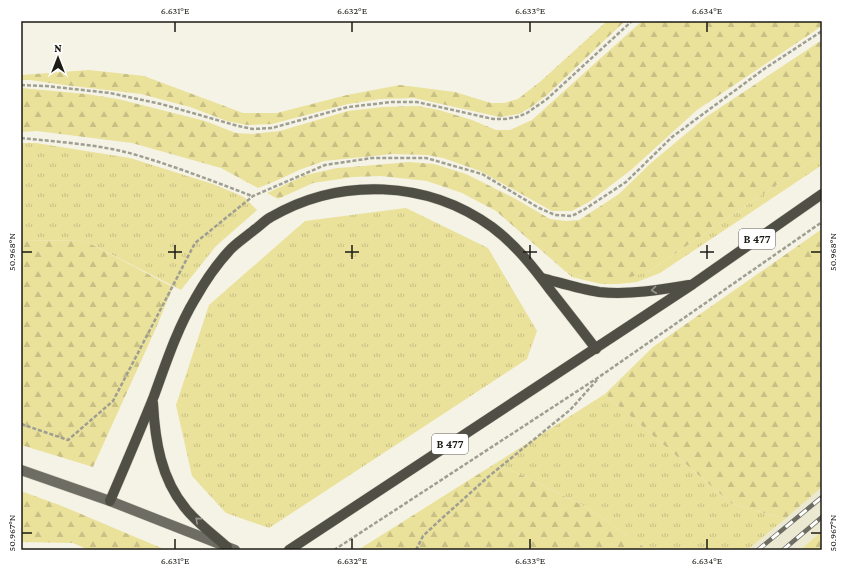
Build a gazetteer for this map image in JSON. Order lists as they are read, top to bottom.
{
  "streets": {
    "main road": ["B 477"]
  },
  "north": "top",
  "coordinates": [
    "6.631°E",
    "6.632°E",
    "6.633°E",
    "6.634°E",
    "50.968°N",
    "50.967°N"
  ]
}
